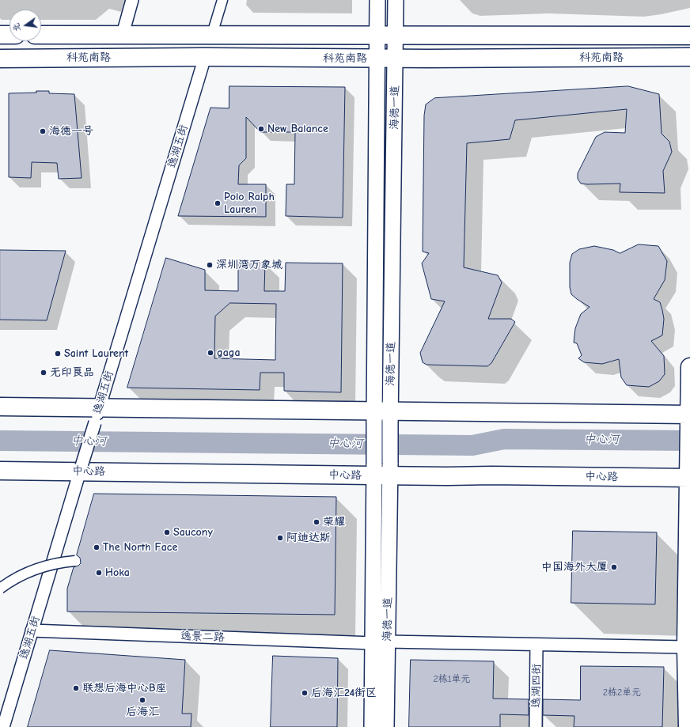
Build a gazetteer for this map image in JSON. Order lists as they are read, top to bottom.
{
  "streets": {
    "main road": ["科苑南路", "中心路"],
    "street": [
      "海德一道",
      "逸湖五街",
      "逸景二路",
      "逸湖四街"
    ]
  },
  "crossings": [
    ["科苑南路", "海德一道"],
    ["科苑南路", "逸湖五街"],
    ["海德一道", "中心路"],
    ["海德一道", "逸景二路"],
    ["逸湖五街", "中心路"],
    ["逸湖五街", "逸景二路"],
    ["逸景二路", "逸湖四街"]
  ],
  "water": ["中心河"],
  "places": [
    "New Balance",
    "海德一号",
    "Polo Ralph Lauren",
    "深圳湾万象城",
    "gaga",
    "Saint Laurent",
    "无印良品",
    "荣耀",
    "Saucony",
    "阿迪达斯",
    "The North Face",
    "中国海外大厦",
    "Hoka",
    "联想后海中心B座",
    "后海汇24街区",
    "后海汇"
  ],
  "house_numbers": ["2栋1单元", "2栋2单元"],
  "north": "left"
}
